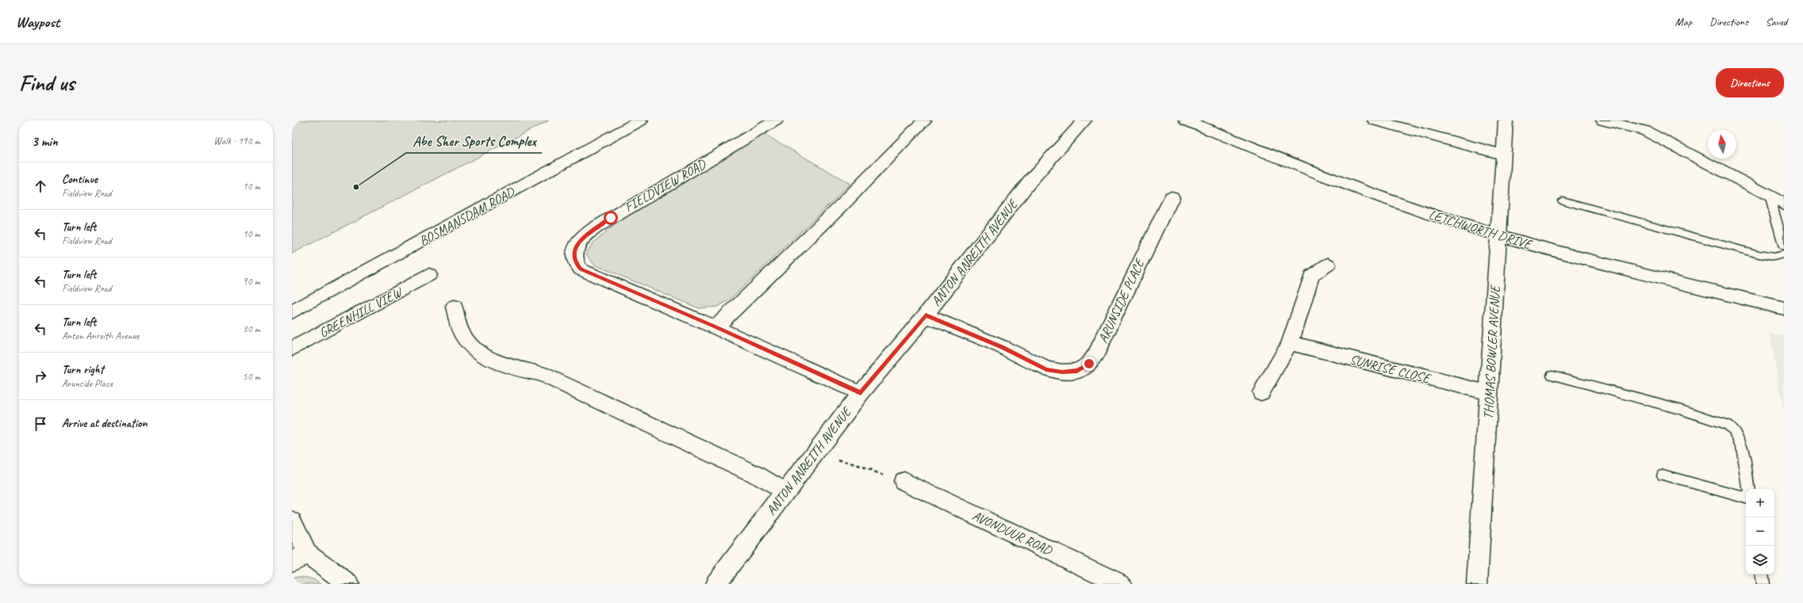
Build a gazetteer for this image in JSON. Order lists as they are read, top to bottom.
{
  "streets": {
    "street": [
      "FIELDVIEW ROAD",
      "BOSMANSDAM ROAD",
      "LETCHWORTH DRIVE",
      "ANTON ANREITH AVENUE",
      "ARUNSIDE PLACE",
      "GREENHILL VIEW",
      "THOMAS BOWLER AVENUE",
      "SUNRISE CLOSE",
      "AVONDUUR ROAD"
    ]
  },
  "crossings": [
    ["FIELDVIEW ROAD", "ANTON ANREITH AVENUE"],
    ["LETCHWORTH DRIVE", "THOMAS BOWLER AVENUE"],
    ["ANTON ANREITH AVENUE", "ARUNSIDE PLACE"],
    ["THOMAS BOWLER AVENUE", "SUNRISE CLOSE"]
  ],
  "places": ["Abe Sher Sports Complex"],
  "north": "top",
  "page": {
    "header": "Waypost",
    "nav": ["Map", "Directions", "Saved"],
    "buttons": "Directions",
    "title": "Find us",
    "heading": ["3 min", "Walk · 190 m"],
    "list": [
      ["Continue", "Fieldview Road", "10 m"],
      ["Turn left", "Fieldview Road", "10 m"],
      ["Turn left", "Fieldview Road", "90 m"],
      ["Turn left", "Anton Anreith Avenue", "30 m"],
      ["Turn right", "Arunside Place", "50 m"],
      "Arrive at destination"
    ],
    "map_buttons": ["+", "−"]
  }
}
